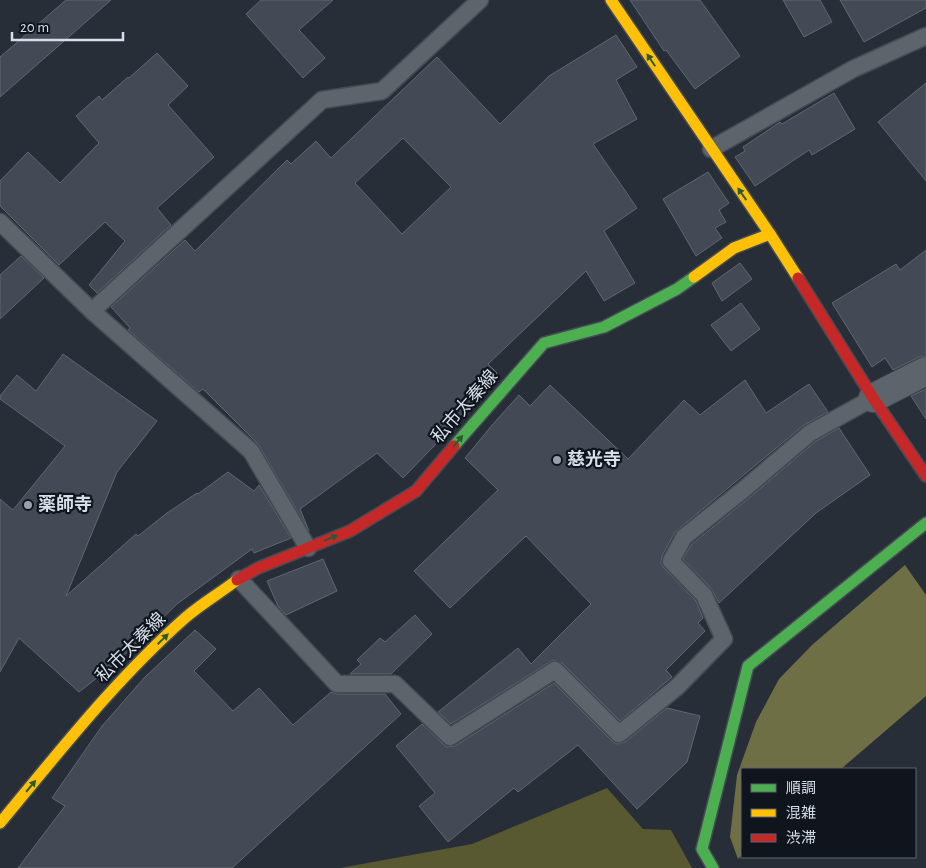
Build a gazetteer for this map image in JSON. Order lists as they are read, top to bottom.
{
  "streets": {
    "main road": ["私市太秦線"]
  },
  "one_way": ["私市太秦線"],
  "places": ["慈光寺", "薬師寺"],
  "legend": ["順調", "混雑", "渋滞"],
  "scale_bar": "20 m"
}
